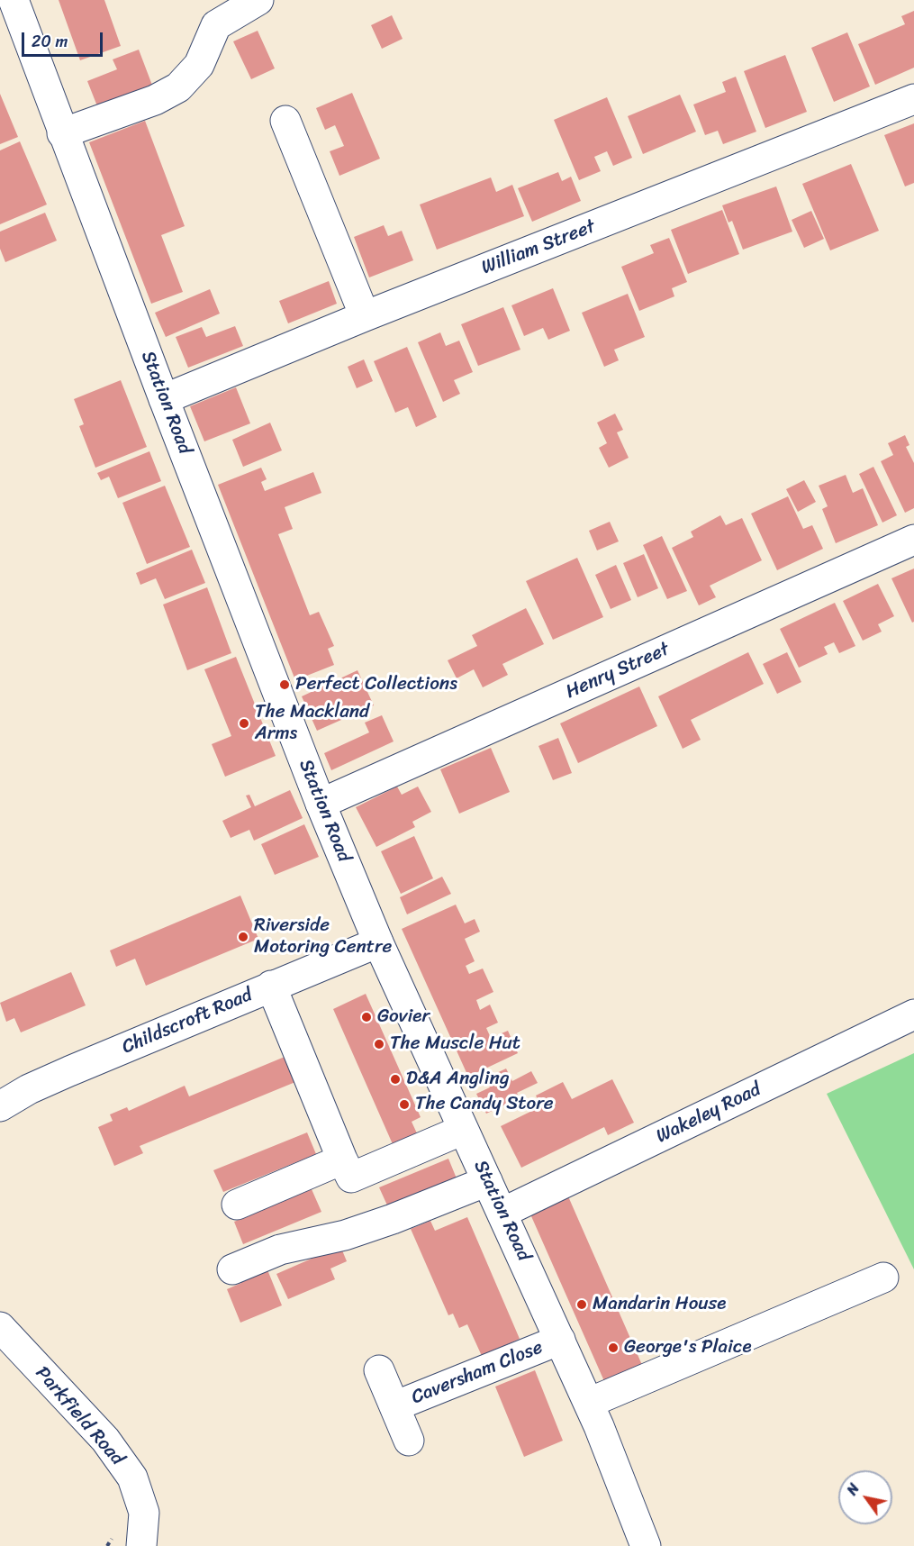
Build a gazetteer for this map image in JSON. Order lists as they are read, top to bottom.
{
  "streets": {
    "street": [
      "William Street",
      "Station Road",
      "Henry Street",
      "Childscroft Road",
      "Wakeley Road",
      "Caversham Close",
      "Parkfield Road"
    ]
  },
  "crossings": [
    ["William Street", "Station Road"],
    ["Station Road", "Henry Street"],
    ["Station Road", "Childscroft Road"],
    ["Station Road", "Wakeley Road"],
    ["Station Road", "Caversham Close"]
  ],
  "places": [
    "Perfect Collections",
    "The Mackland Arms",
    "Riverside Motoring Centre",
    "Govier",
    "The Muscle Hut",
    "D&A Angling",
    "The Candy Store",
    "Mandarin House",
    "George's Plaice"
  ],
  "scale_bar": "20 m",
  "north": "top left"
}
